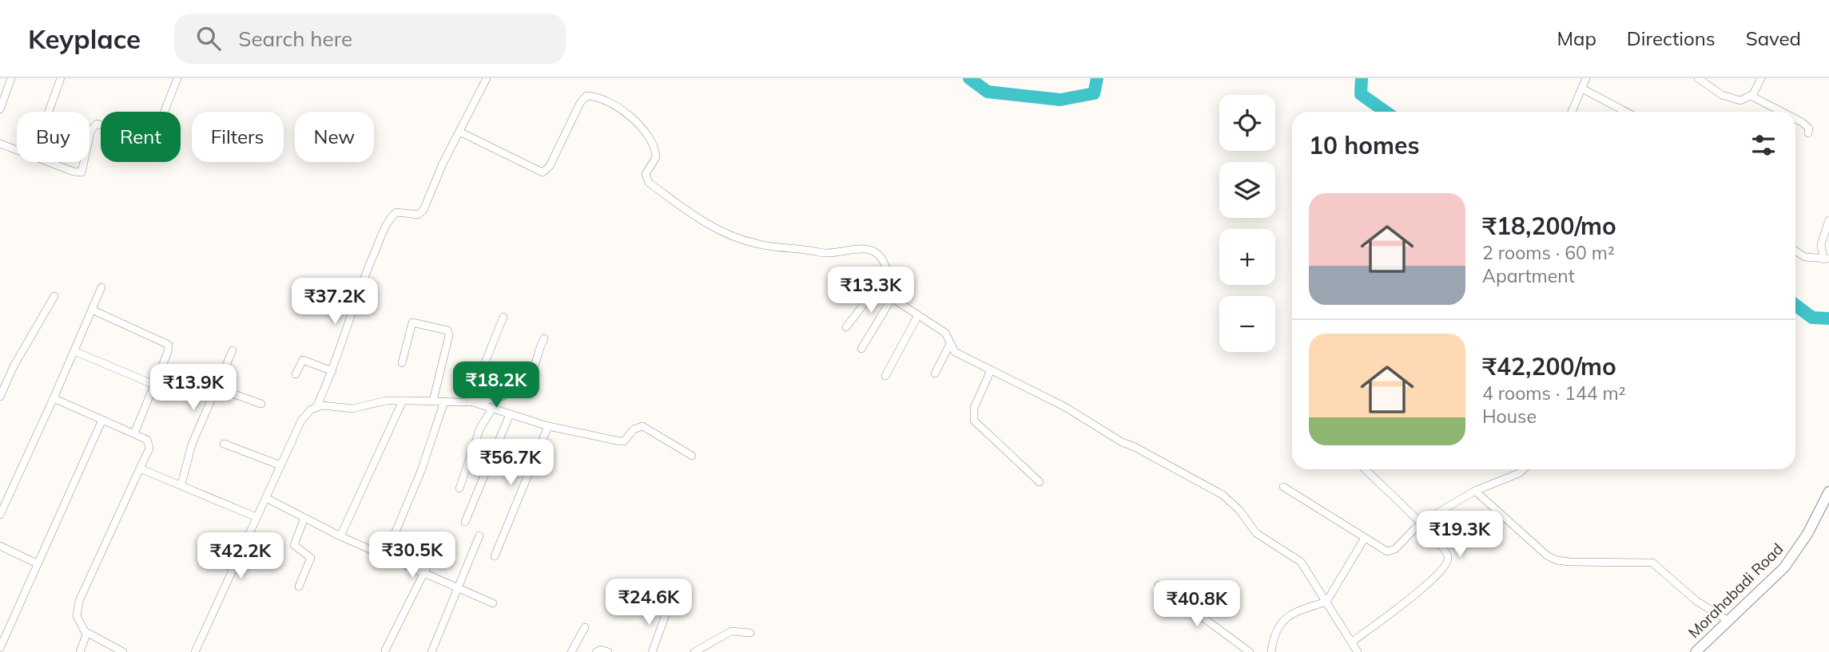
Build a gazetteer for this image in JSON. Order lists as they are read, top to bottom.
{
  "streets": {
    "main road": ["Morahabadi Road"]
  },
  "page": {
    "header": "Keyplace",
    "search": "Search here",
    "nav": ["Map", "Directions", "Saved"],
    "map_buttons": ["+", "−"],
    "chip": [
      "Buy",
      "Rent",
      "Filters",
      "New"
    ],
    "heading": "10 homes",
    "list": [
      {
        "name": "₹18,200/mo",
        "note": "2 rooms · 60 m² · Apartment"
      },
      {
        "name": "₹42,200/mo",
        "note": "4 rooms · 144 m² · House"
      }
    ],
    "price": [
      "₹13.3K",
      "₹37.2K",
      "₹18.2K",
      "₹13.9K",
      "₹56.7K",
      "₹19.3K",
      "₹30.5K",
      "₹42.2K",
      "₹24.6K",
      "₹40.8K"
    ]
  }
}
